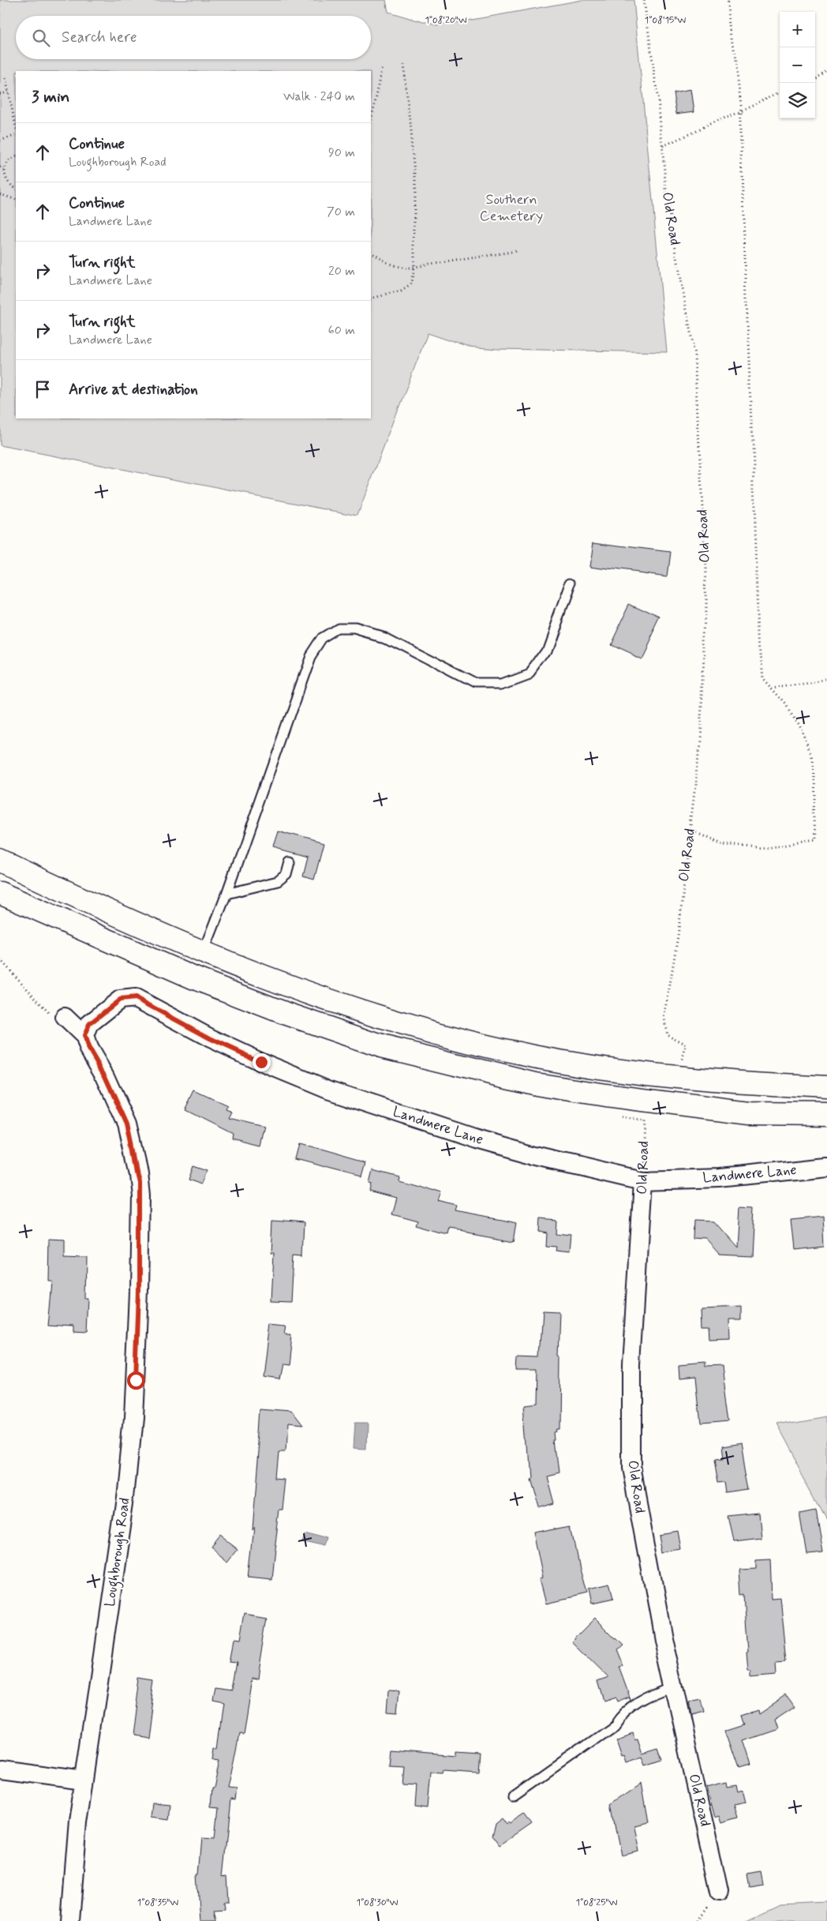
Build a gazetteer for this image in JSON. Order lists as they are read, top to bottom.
{
  "streets": {
    "street": ["Old Road", "Landmere Lane", "Loughborough Road"]
  },
  "crossings": [
    ["Old Road", "Landmere Lane"],
    ["Landmere Lane", "Loughborough Road"]
  ],
  "parks": ["Southern Cemetery"],
  "page": {
    "map_buttons": ["+", "−"],
    "search": "Search here",
    "heading": ["3 min", "Walk · 240 m"],
    "list": [
      ["Continue", "Loughborough Road", "90 m"],
      ["Continue", "Landmere Lane", "70 m"],
      ["Turn right", "Landmere Lane", "20 m"],
      ["Turn right", "Landmere Lane", "60 m"],
      "Arrive at destination"
    ]
  },
  "coordinates": [
    "1°08'20\"W",
    "1°08'15\"W",
    "1°08'35\"W",
    "1°08'30\"W",
    "1°08'25\"W"
  ]
}
